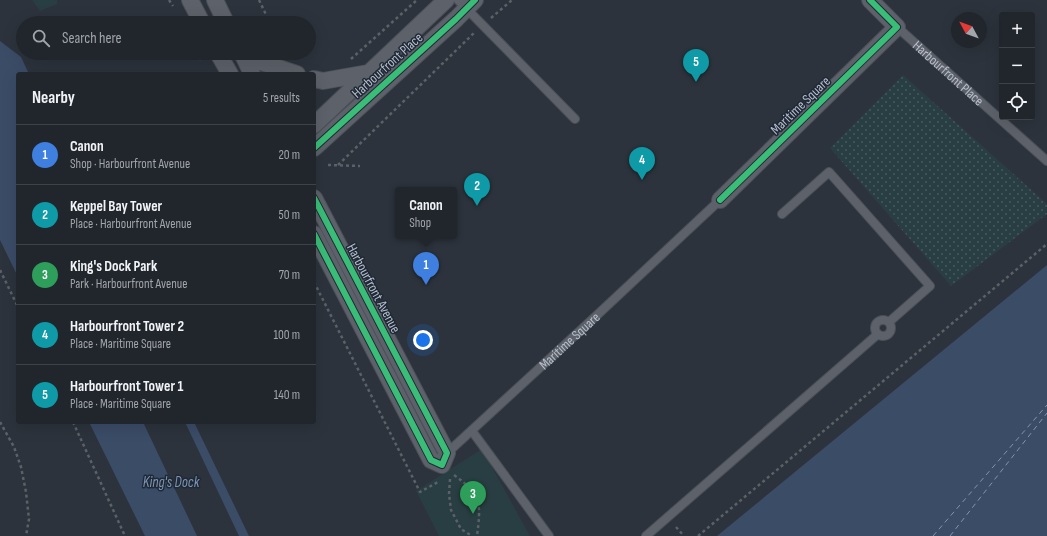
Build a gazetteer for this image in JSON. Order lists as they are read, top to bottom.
{
  "streets": {
    "street": ["Harbourfront Place", "Maritime Square", "Harbourfront Avenue"]
  },
  "crossings": [
    ["Harbourfront Place", "Maritime Square"],
    ["Maritime Square", "Harbourfront Avenue"]
  ],
  "water": ["King's Dock"],
  "north": "top left",
  "page": {
    "map_buttons": ["+", "−"],
    "search": "Search here",
    "pins": [
      "5",
      "4",
      "2",
      "1",
      "3"
    ],
    "heading": ["Nearby", "5 results"],
    "list": [
      {
        "mark": "1",
        "name": "Canon",
        "note": "Shop · Harbourfront Avenue",
        "value": "20 m"
      },
      {
        "mark": "2",
        "name": "Keppel Bay Tower",
        "note": "Place · Harbourfront Avenue",
        "value": "50 m"
      },
      {
        "mark": "3",
        "name": "King's Dock Park",
        "note": "Park · Harbourfront Avenue",
        "value": "70 m"
      },
      {
        "mark": "4",
        "name": "Harbourfront Tower 2",
        "note": "Place · Maritime Square",
        "value": "100 m"
      },
      {
        "mark": "5",
        "name": "Harbourfront Tower 1",
        "note": "Place · Maritime Square",
        "value": "140 m"
      }
    ],
    "popup": ["Canon", "Shop"]
  }
}
